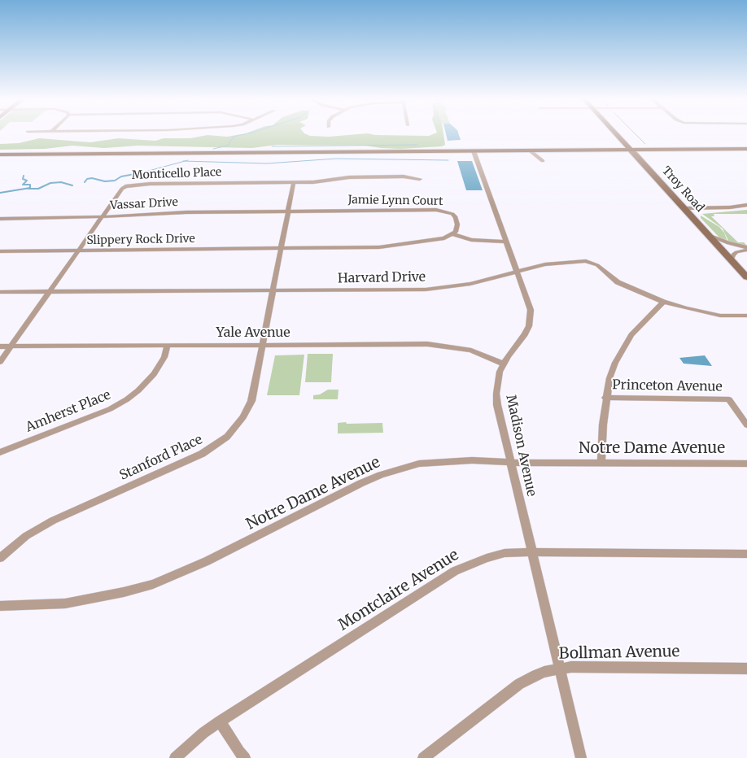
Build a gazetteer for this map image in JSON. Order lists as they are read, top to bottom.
{
  "streets": {
    "main road": ["Troy Road"],
    "street": [
      "Monticello Place",
      "Jamie Lynn Court",
      "Vassar Drive",
      "Slippery Rock Drive",
      "Harvard Drive",
      "Yale Avenue",
      "Princeton Avenue",
      "Amherst Place",
      "Madison Avenue",
      "Notre Dame Avenue",
      "Stanford Place",
      "Montclaire Avenue",
      "Bollman Avenue"
    ]
  },
  "crossings": [
    ["Monticello Place", "Vassar Drive"],
    ["Monticello Place", "Slippery Rock Drive"],
    ["Monticello Place", "Harvard Drive"],
    ["Monticello Place", "Yale Avenue"],
    ["Monticello Place", "Stanford Place"],
    ["Jamie Lynn Court", "Vassar Drive"],
    ["Jamie Lynn Court", "Stanford Place"],
    ["Vassar Drive", "Stanford Place"],
    ["Slippery Rock Drive", "Stanford Place"],
    ["Harvard Drive", "Madison Avenue"],
    ["Harvard Drive", "Stanford Place"],
    ["Yale Avenue", "Amherst Place"],
    ["Yale Avenue", "Madison Avenue"],
    ["Yale Avenue", "Stanford Place"],
    ["Madison Avenue", "Notre Dame Avenue"],
    ["Madison Avenue", "Montclaire Avenue"],
    ["Madison Avenue", "Bollman Avenue"]
  ]
}
